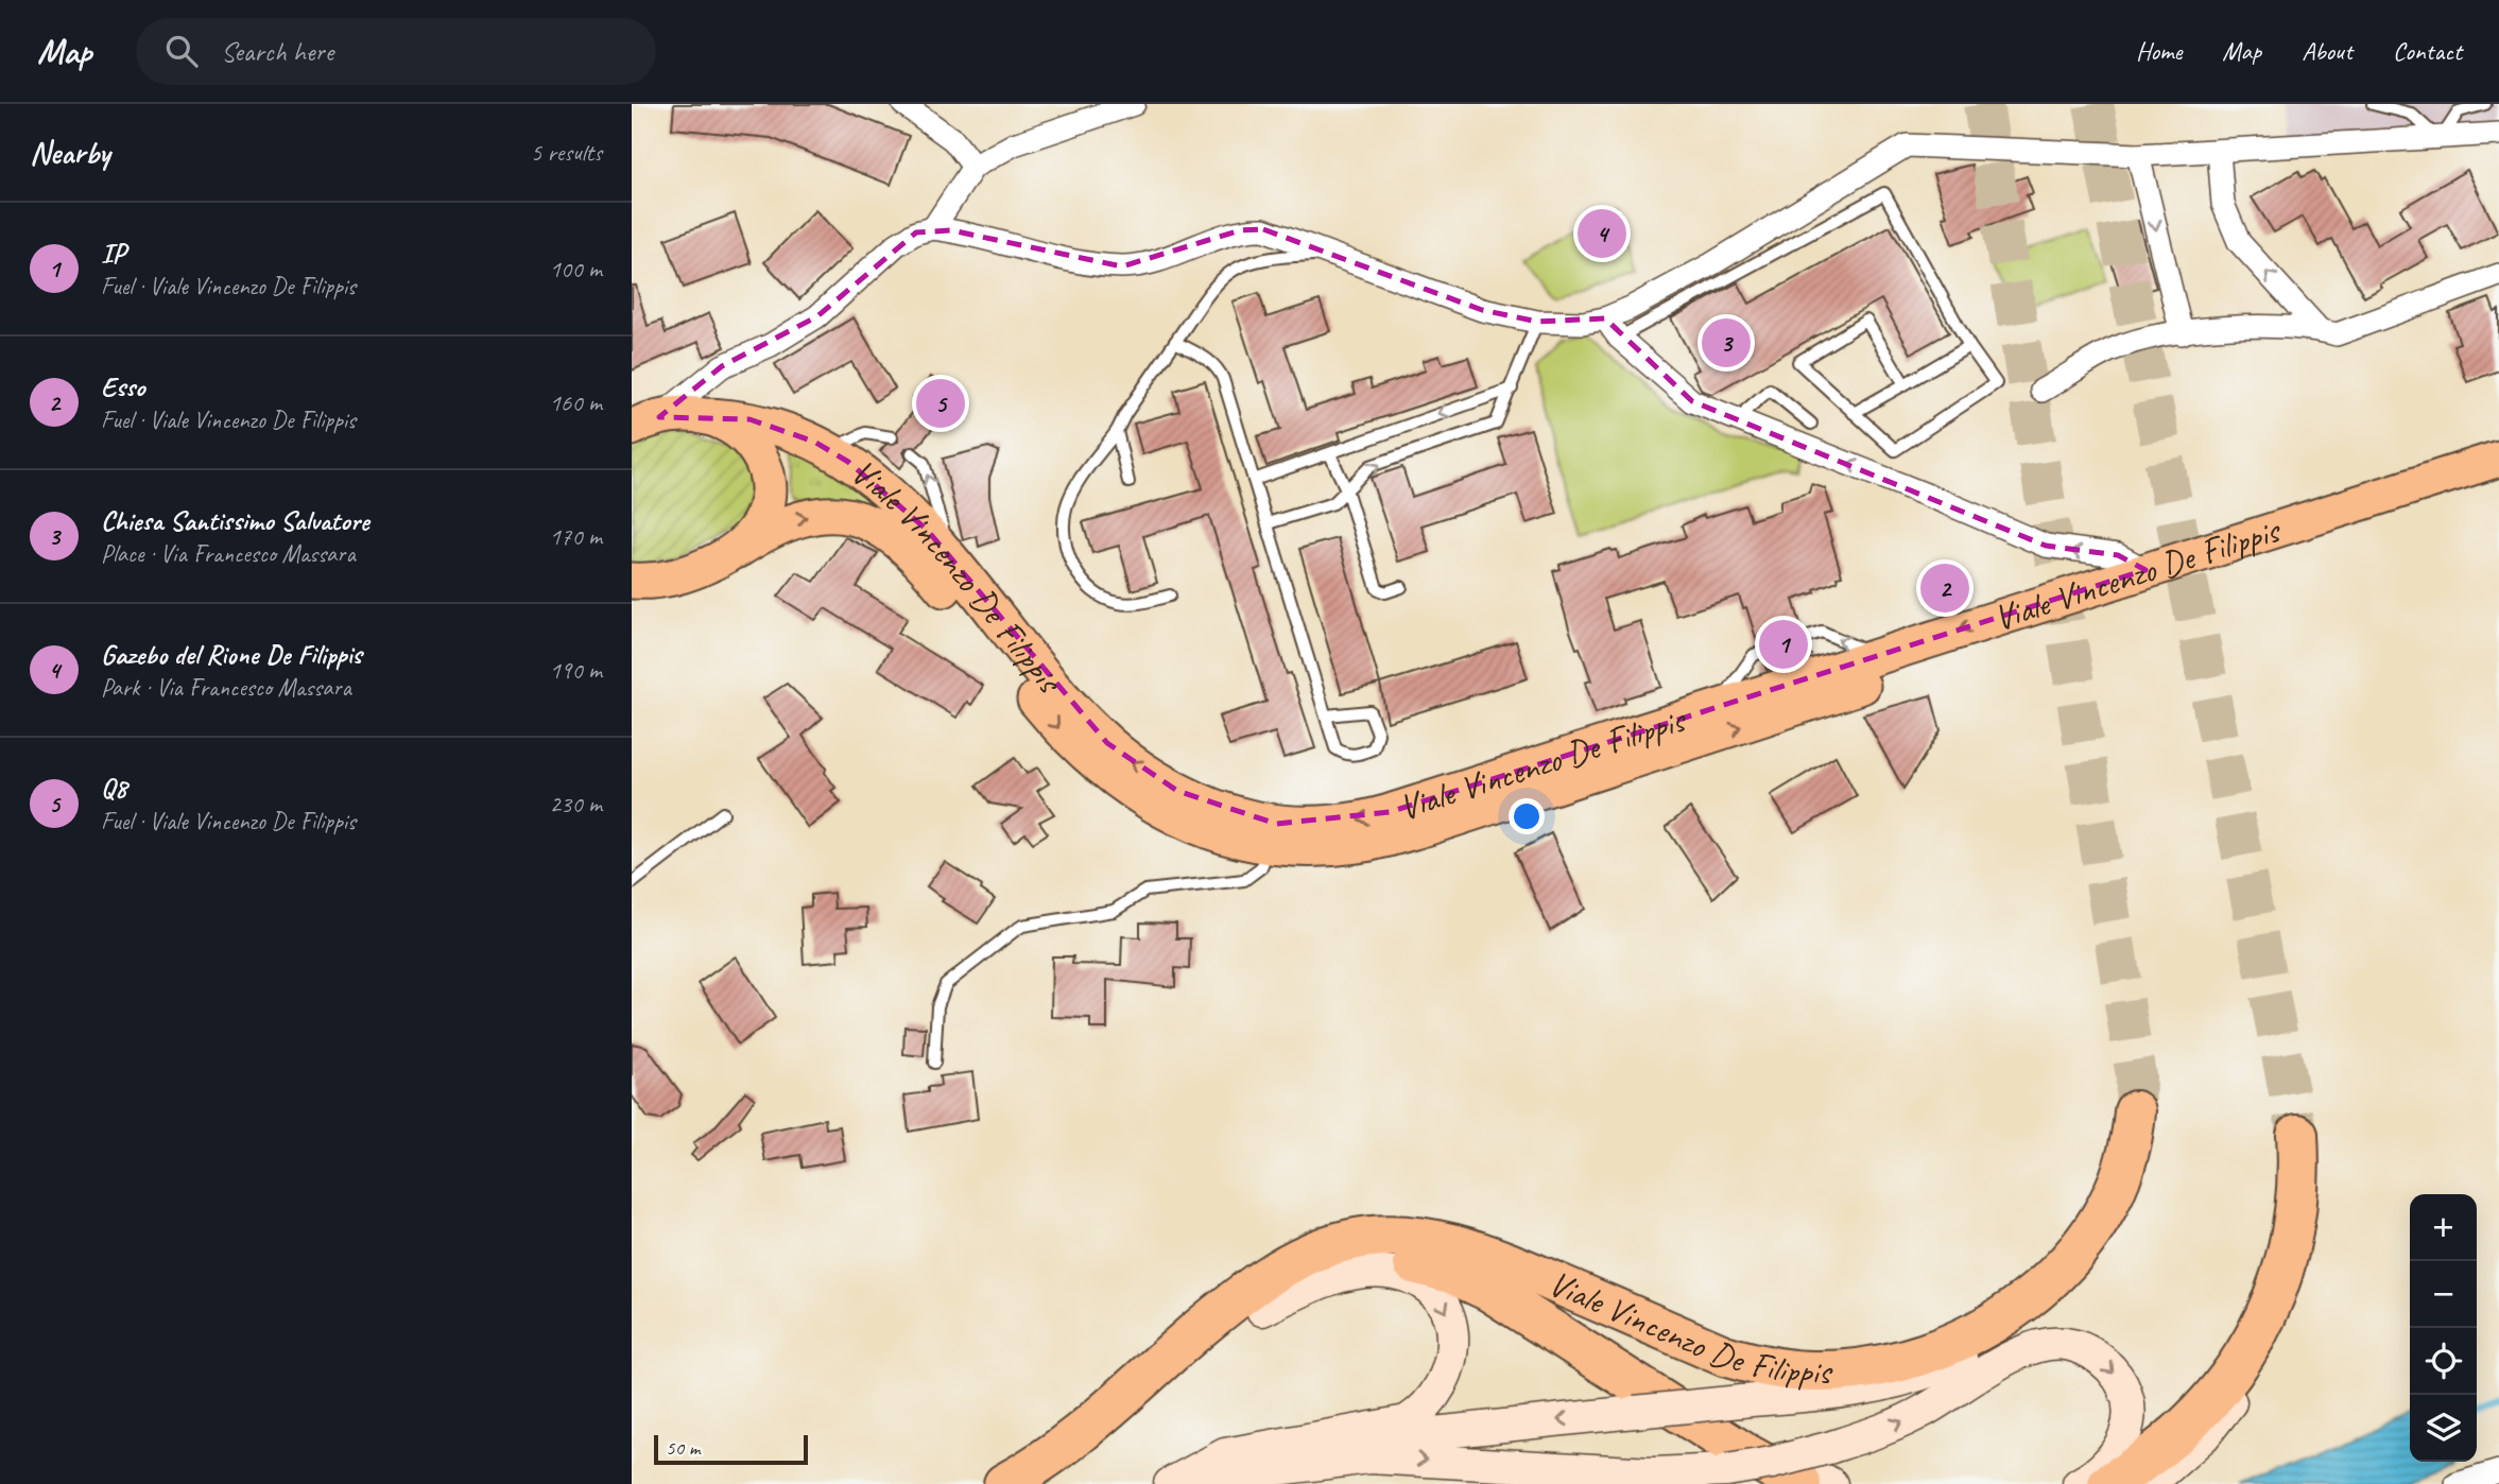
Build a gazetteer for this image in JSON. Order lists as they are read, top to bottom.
{
  "streets": {
    "highway": ["Viale Vincenzo De Filippis"]
  },
  "scale_bar": "50 m",
  "page": {
    "header": "Map",
    "search": "Search here",
    "nav": [
      "Home",
      "Map",
      "About",
      "Contact"
    ],
    "heading": ["Nearby", "5 results"],
    "list": [
      {
        "mark": "1",
        "name": "IP",
        "note": "Fuel · Viale Vincenzo De Filippis",
        "value": "100 m"
      },
      {
        "mark": "2",
        "name": "Esso",
        "note": "Fuel · Viale Vincenzo De Filippis",
        "value": "160 m"
      },
      {
        "mark": "3",
        "name": "Chiesa Santissimo Salvatore",
        "note": "Place · Via Francesco Massara",
        "value": "170 m"
      },
      {
        "mark": "4",
        "name": "Gazebo del Rione De Filippis",
        "note": "Park · Via Francesco Massara",
        "value": "190 m"
      },
      {
        "mark": "5",
        "name": "Q8",
        "note": "Fuel · Viale Vincenzo De Filippis",
        "value": "230 m"
      }
    ],
    "pins": [
      "4",
      "3",
      "5",
      "2",
      "1"
    ],
    "map_buttons": ["+", "−"],
    "scale": "50 m"
  }
}
